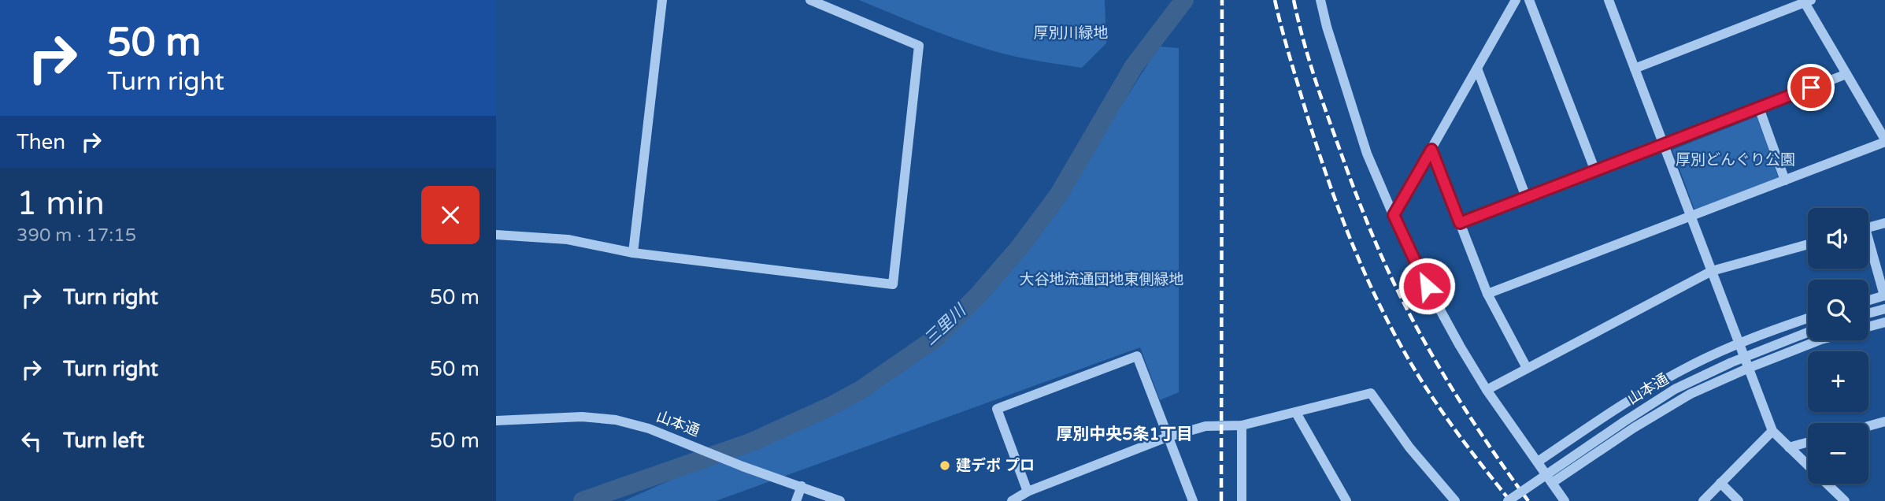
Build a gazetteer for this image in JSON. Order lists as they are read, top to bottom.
{
  "streets": {
    "street": ["山本通"]
  },
  "districts": ["厚別中央5条1丁目"],
  "water": ["三里川"],
  "parks": ["厚別川緑地", "厚別どんぐり公園", "大谷地流通団地東側緑地"],
  "places": ["建デポ プロ"],
  "page": {
    "turn": ["50 m", "Turn right"],
    "then": "Then",
    "heading": ["1 min", "390 m · 17:15"],
    "map_buttons": ["+", "−"],
    "list": [
      {
        "name": "Turn right",
        "value": "50 m"
      },
      {
        "name": "Turn right",
        "value": "50 m"
      },
      {
        "name": "Turn left",
        "value": "50 m"
      }
    ]
  }
}
